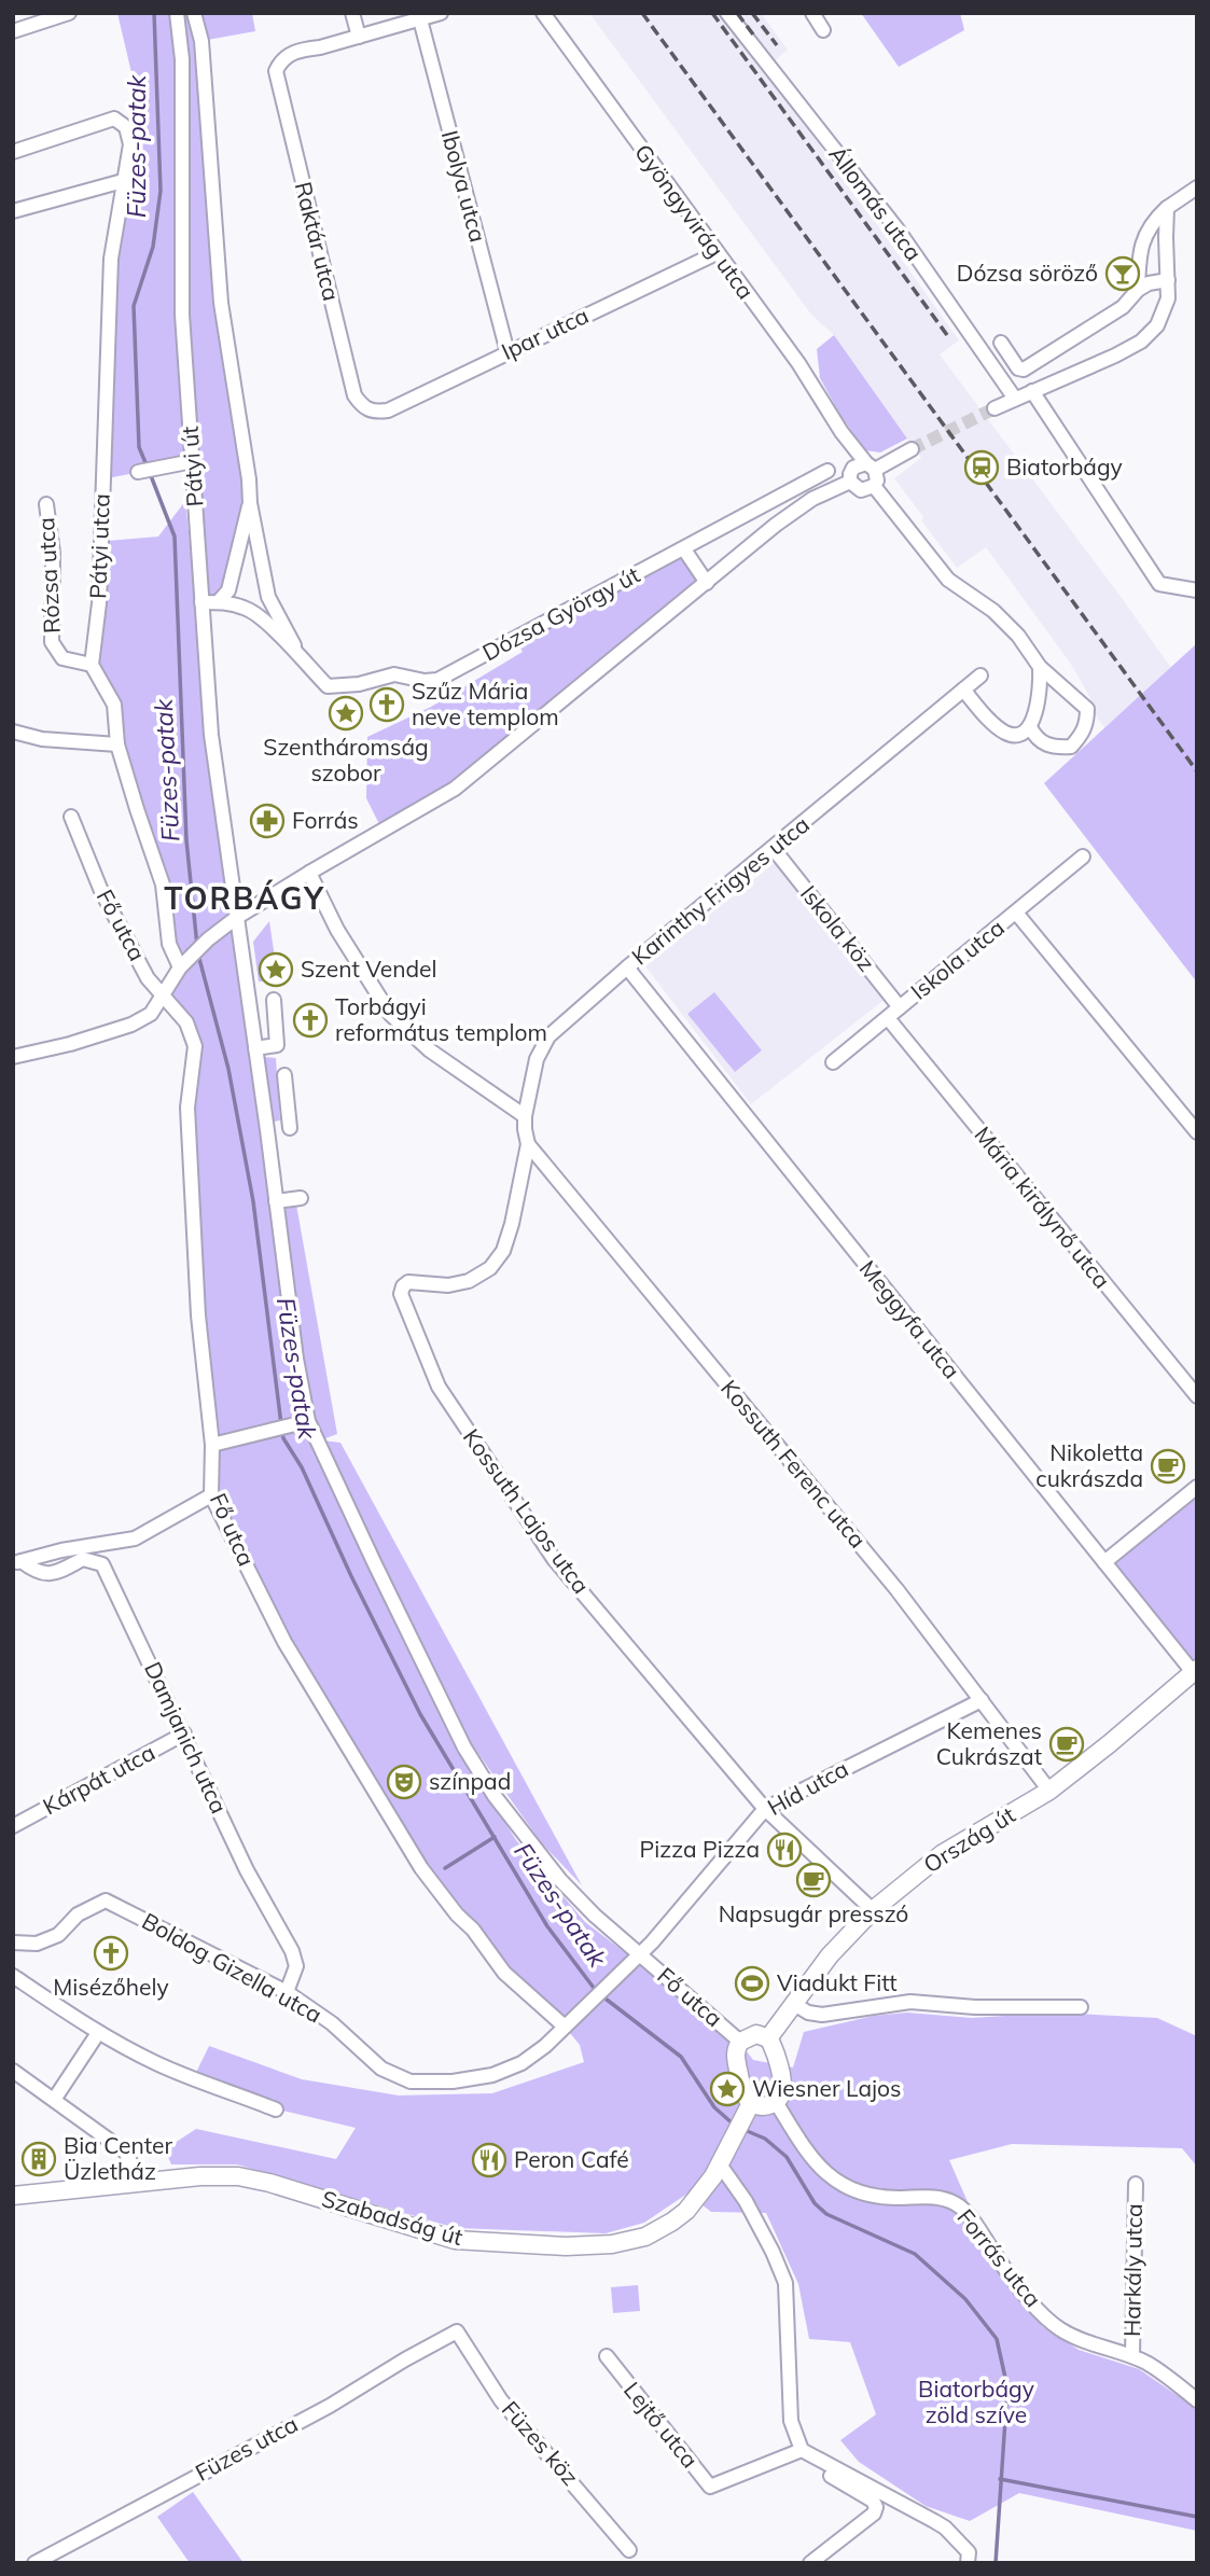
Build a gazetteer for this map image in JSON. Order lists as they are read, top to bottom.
{
  "streets": {
    "main road": ["Ország út", "Szabadság út"],
    "street": [
      "Ibolya utca",
      "Állomás utca",
      "Gyöngyvirág utca",
      "Raktár utca",
      "Ipar utca",
      "Pátyi út",
      "Pátyi utca",
      "Rózsa utca",
      "Dózsa György út",
      "Karinthy Frigyes utca",
      "Fő utca",
      "Iskola köz",
      "Iskola utca",
      "Mária királynő utca",
      "Meggyfa utca",
      "Kossuth Ferenc utca",
      "Kossuth Lajos utca",
      "Damjanich utca",
      "Kárpát utca",
      "Híd utca",
      "Boldog Gizella utca",
      "Forrás utca",
      "Harkály utca",
      "Lejtő utca",
      "Füzes köz",
      "Füzes utca"
    ]
  },
  "crossings": [
    ["Ibolya utca", "Ipar utca"],
    ["Gyöngyvirág utca", "Ipar utca"],
    ["Raktár utca", "Ipar utca"],
    ["Pátyi út", "Fő utca"],
    ["Pátyi utca", "Rózsa utca"],
    ["Karinthy Frigyes utca", "Iskola köz"],
    ["Karinthy Frigyes utca", "Meggyfa utca"],
    ["Karinthy Frigyes utca", "Kossuth Ferenc utca"],
    ["Karinthy Frigyes utca", "Kossuth Lajos utca"],
    ["Fő utca", "Híd utca"],
    ["Fő utca", "Ország út"],
    ["Fő utca", "Boldog Gizella utca"],
    ["Fő utca", "Szabadság út"],
    ["Fő utca", "Forrás utca"],
    ["Iskola köz", "Iskola utca"],
    ["Iskola utca", "Mária királynő utca"],
    ["Meggyfa utca", "Ország út"],
    ["Kossuth Ferenc utca", "Kossuth Lajos utca"],
    ["Kossuth Ferenc utca", "Híd utca"],
    ["Kossuth Ferenc utca", "Ország út"],
    ["Kossuth Lajos utca", "Híd utca"],
    ["Kossuth Lajos utca", "Ország út"],
    ["Damjanich utca", "Kárpát utca"],
    ["Damjanich utca", "Boldog Gizella utca"],
    ["Ország út", "Szabadság út"],
    ["Ország út", "Forrás utca"],
    ["Szabadság út", "Forrás utca"],
    ["Forrás utca", "Harkály utca"],
    ["Füzes köz", "Füzes utca"]
  ],
  "districts": ["TORBÁGY"],
  "water": ["Füzes-patak"],
  "parks": ["Biatorbágy zöld szíve"],
  "places": {
    "bar": ["Dózsa söröző"],
    "station": ["Biatorbágy"],
    "church": ["Szűz Mária neve templom", "Torbágyi református templom", "Misézőhely"],
    "place": ["Szentháromság szobor", "Szent Vendel", "Wiesner Lajos"],
    "pharmacy": ["Forrás"],
    "cafe": ["Nikoletta cukrászda", "Kemenes Cukrászat", "Napsugár presszó"],
    "theatre": ["színpad"],
    "restaurant": ["Pizza Pizza", "Peron Café"],
    "sports": ["Viadukt Fitt"],
    "building": ["Bia Center Üzletház"]
  }
}
